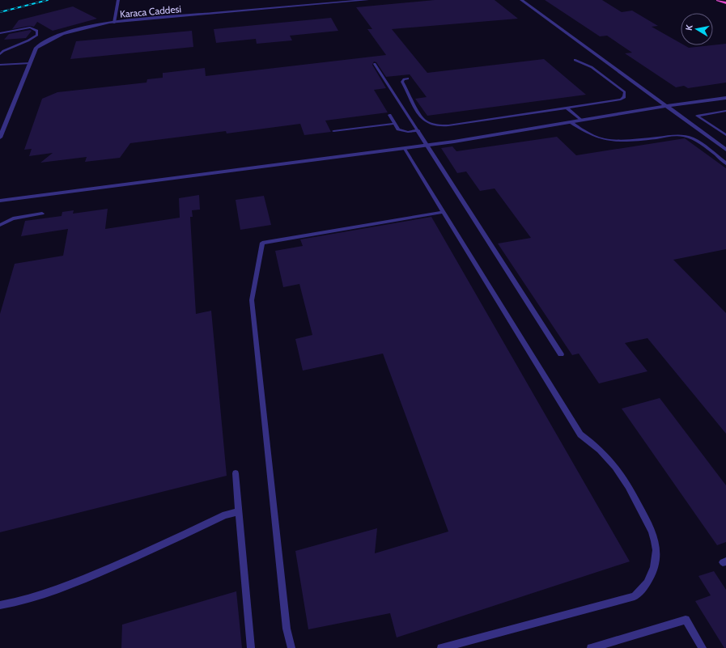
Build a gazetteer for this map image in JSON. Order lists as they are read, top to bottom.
{
  "streets": {
    "street": ["Karaca Caddesi"]
  },
  "north": "left"
}
